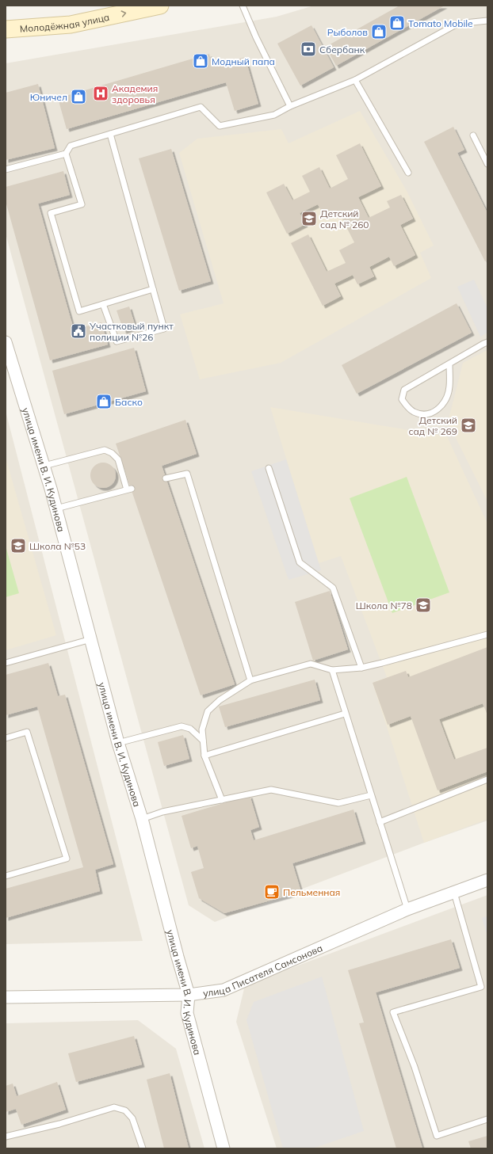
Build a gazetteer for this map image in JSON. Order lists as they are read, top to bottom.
{
  "streets": {
    "main road": ["Молодёжная улица"],
    "street": ["улица имени В. И. Кудинова", "улица Писателя Самсонова"]
  },
  "crossings": [
    ["улица имени В. И. Кудинова", "улица Писателя Самсонова"]
  ],
  "one_way": ["Молодёжная улица"],
  "places": {
    "shop": [
      "Tomato Mobile",
      "Рыболов",
      "Модный папа",
      "Юничел",
      "Баско"
    ],
    "bank": ["Сбербанк"],
    "hospital": ["Академия здоровья"],
    "school or university": [
      "Детский сад № 260",
      "Детский сад № 269",
      "Школа №53",
      "Школа №78"
    ],
    "public building": ["Участковый пункт полиции №26"],
    "cafe": ["Пельменная"]
  }
}
